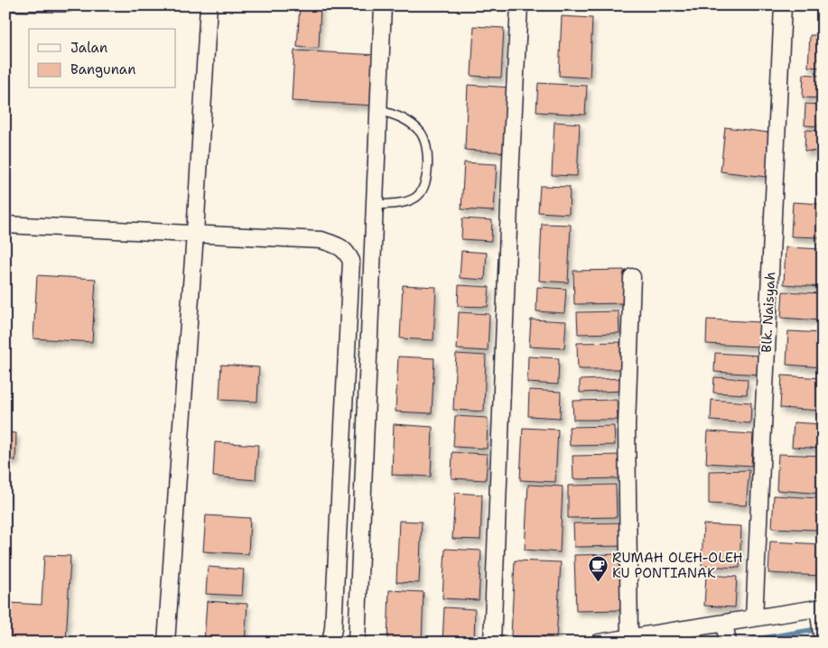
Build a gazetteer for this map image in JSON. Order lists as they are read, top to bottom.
{
  "streets": {
    "street": ["Blk. Naisyah"]
  },
  "places": {
    "cafe": ["RUMAH OLEH-OLEH KU PONTIANAK"]
  },
  "legend": ["Jalan", "Bangunan"]
}
